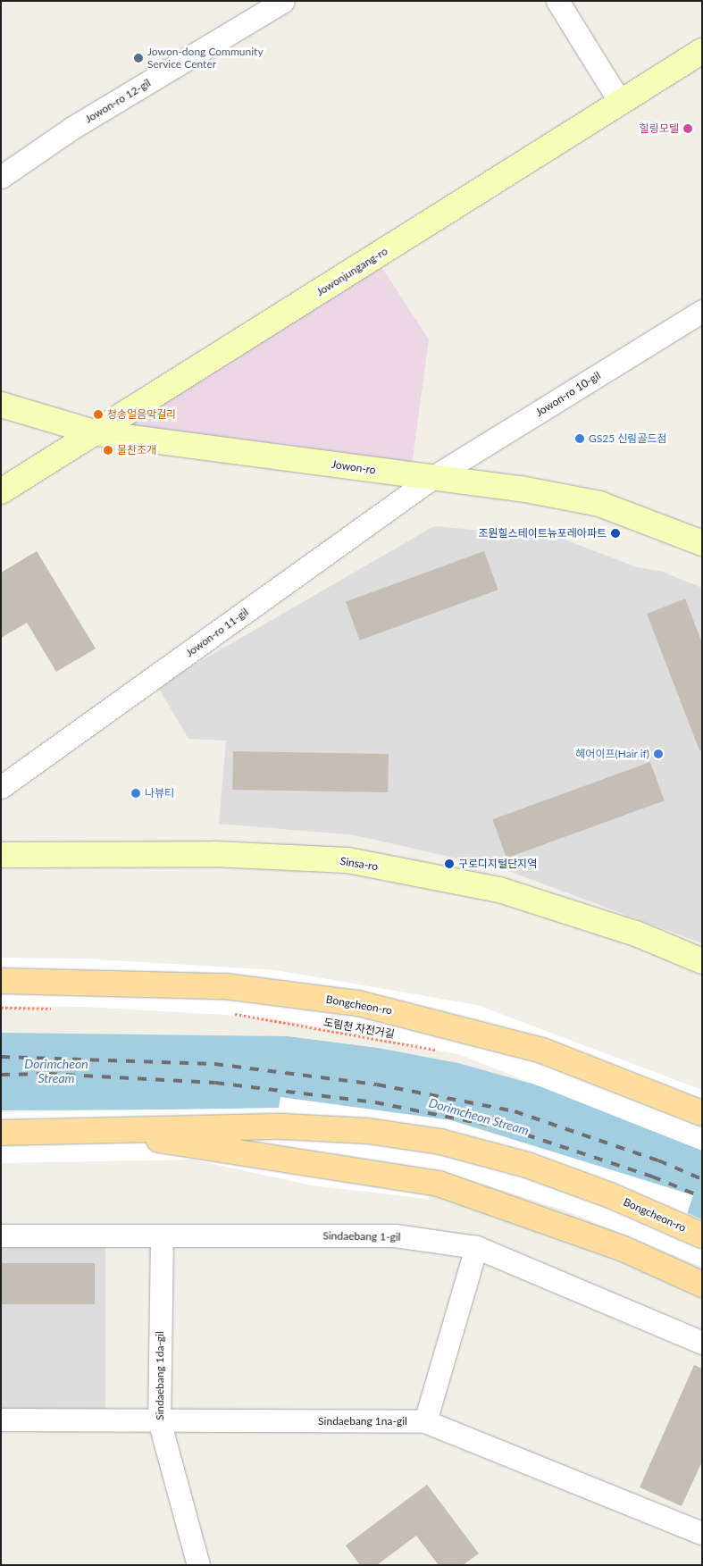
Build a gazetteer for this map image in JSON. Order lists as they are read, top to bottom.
{
  "streets": {
    "main road": ["Bongcheon-ro"],
    "street": [
      "Jowon-ro 12-gil",
      "Jowonjungang-ro",
      "Jowon-ro 10-gil",
      "Jowon-ro",
      "Jowon-ro 11-gil",
      "Sinsa-ro",
      "Sindaebang 1-gil",
      "Sindaebang 1da-gil",
      "Sindaebang 1na-gil"
    ],
    "path": ["도림천 자전거길"]
  },
  "crossings": [
    ["Jowonjungang-ro", "Jowon-ro"],
    ["Jowon-ro 10-gil", "Jowon-ro"],
    ["Jowon-ro 10-gil", "Jowon-ro 11-gil"],
    ["Jowon-ro", "Jowon-ro 11-gil"],
    ["Sindaebang 1-gil", "Sindaebang 1da-gil"],
    ["Sindaebang 1da-gil", "Sindaebang 1na-gil"]
  ],
  "water": ["Dorimcheon Stream"],
  "places": [
    "Jowon-dong Community Service Center",
    "힐링모텔",
    "청송얼음막걸리",
    "GS25 신림골드점",
    "물찬조개",
    "조원힐스테이트뉴포레아파트",
    "헤어이프(Hair if)",
    "나뷰티",
    "구로디지털단지역"
  ]
}
